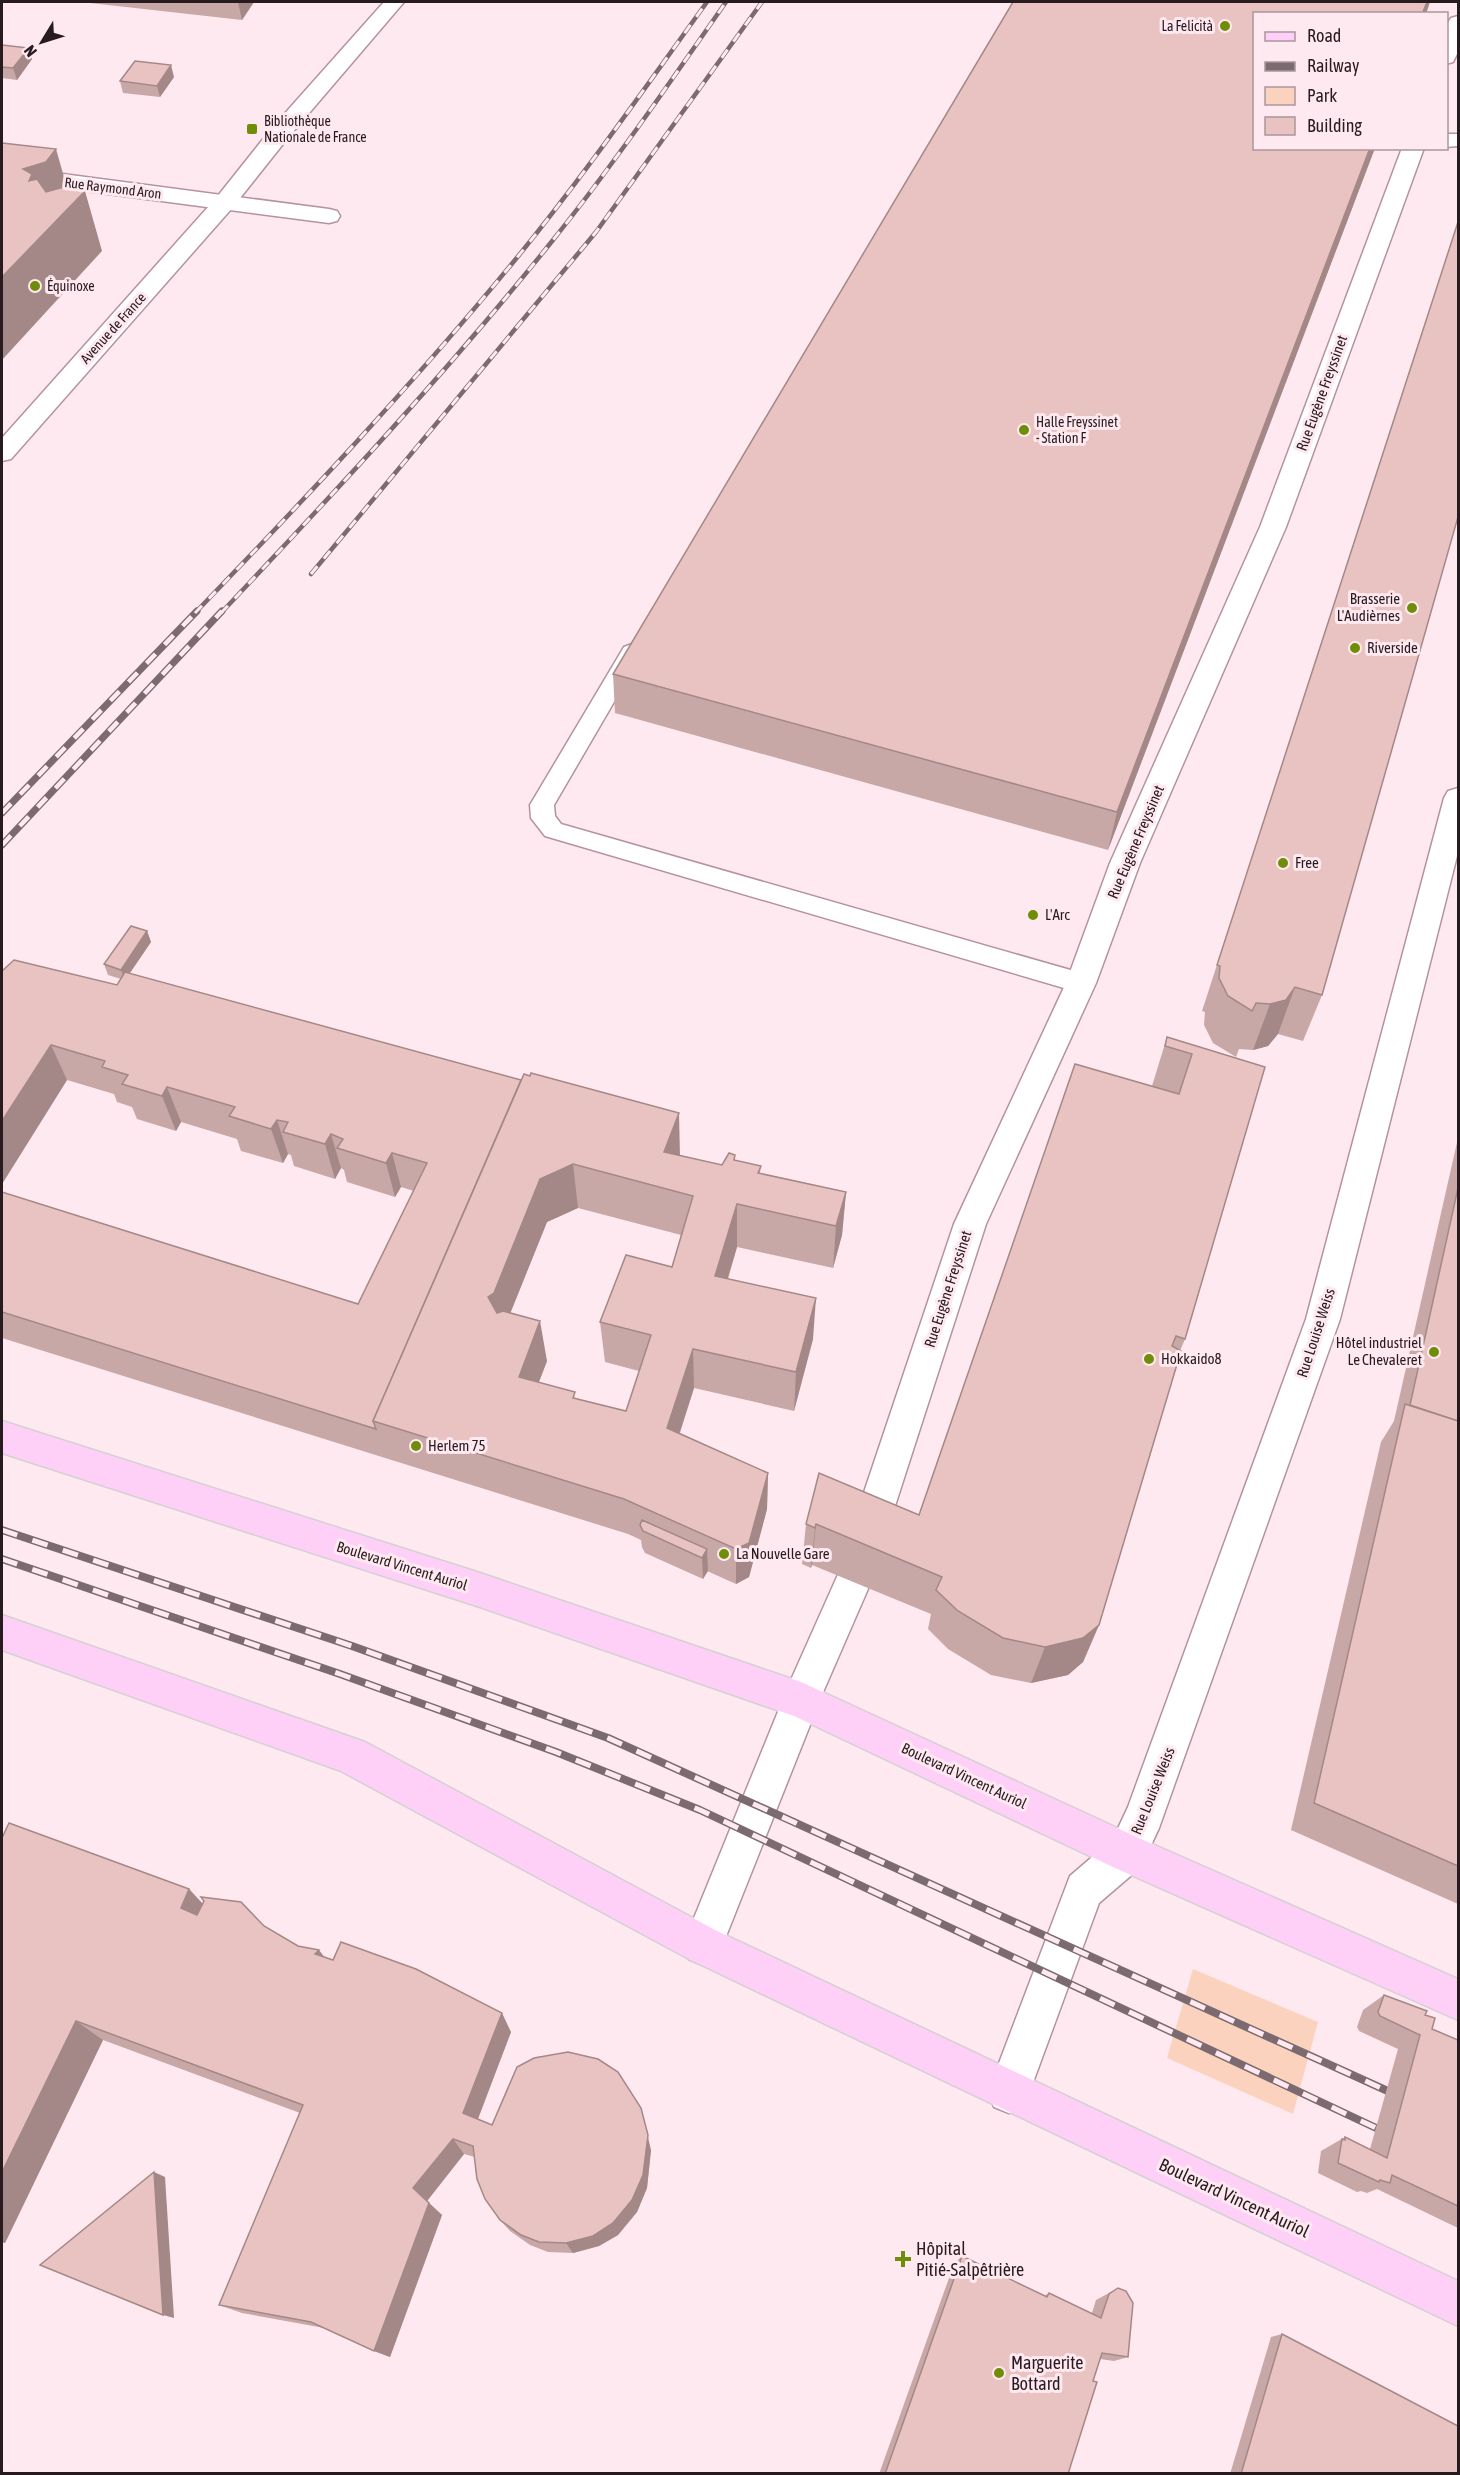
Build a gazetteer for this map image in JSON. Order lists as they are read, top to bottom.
{
  "streets": {
    "main road": ["Boulevard Vincent Auriol"],
    "street": [
      "Rue Raymond Aron",
      "Avenue de France",
      "Rue Eugène Freyssinet",
      "Rue Louise Weiss"
    ]
  },
  "crossings": [
    ["Rue Raymond Aron", "Avenue de France"],
    ["Rue Louise Weiss", "Boulevard Vincent Auriol"]
  ],
  "places": {
    "other": [
      "La Felicità",
      "Équinoxe",
      "Halle Freyssinet - Station F",
      "Brasserie L'Audièrnes",
      "Riverside",
      "Free",
      "L'Arc",
      "Hôtel industriel Le Chevaleret",
      "Hokkaido8",
      "Herlem 75",
      "La Nouvelle Gare",
      "Marguerite Bottard"
    ],
    "transit": ["Bibliothèque Nationale de France"],
    "health": ["Hôpital Pitié-Salpêtrière"]
  },
  "legend": [
    "Road",
    "Railway",
    "Park",
    "Building"
  ],
  "north": "bottom left"
}
